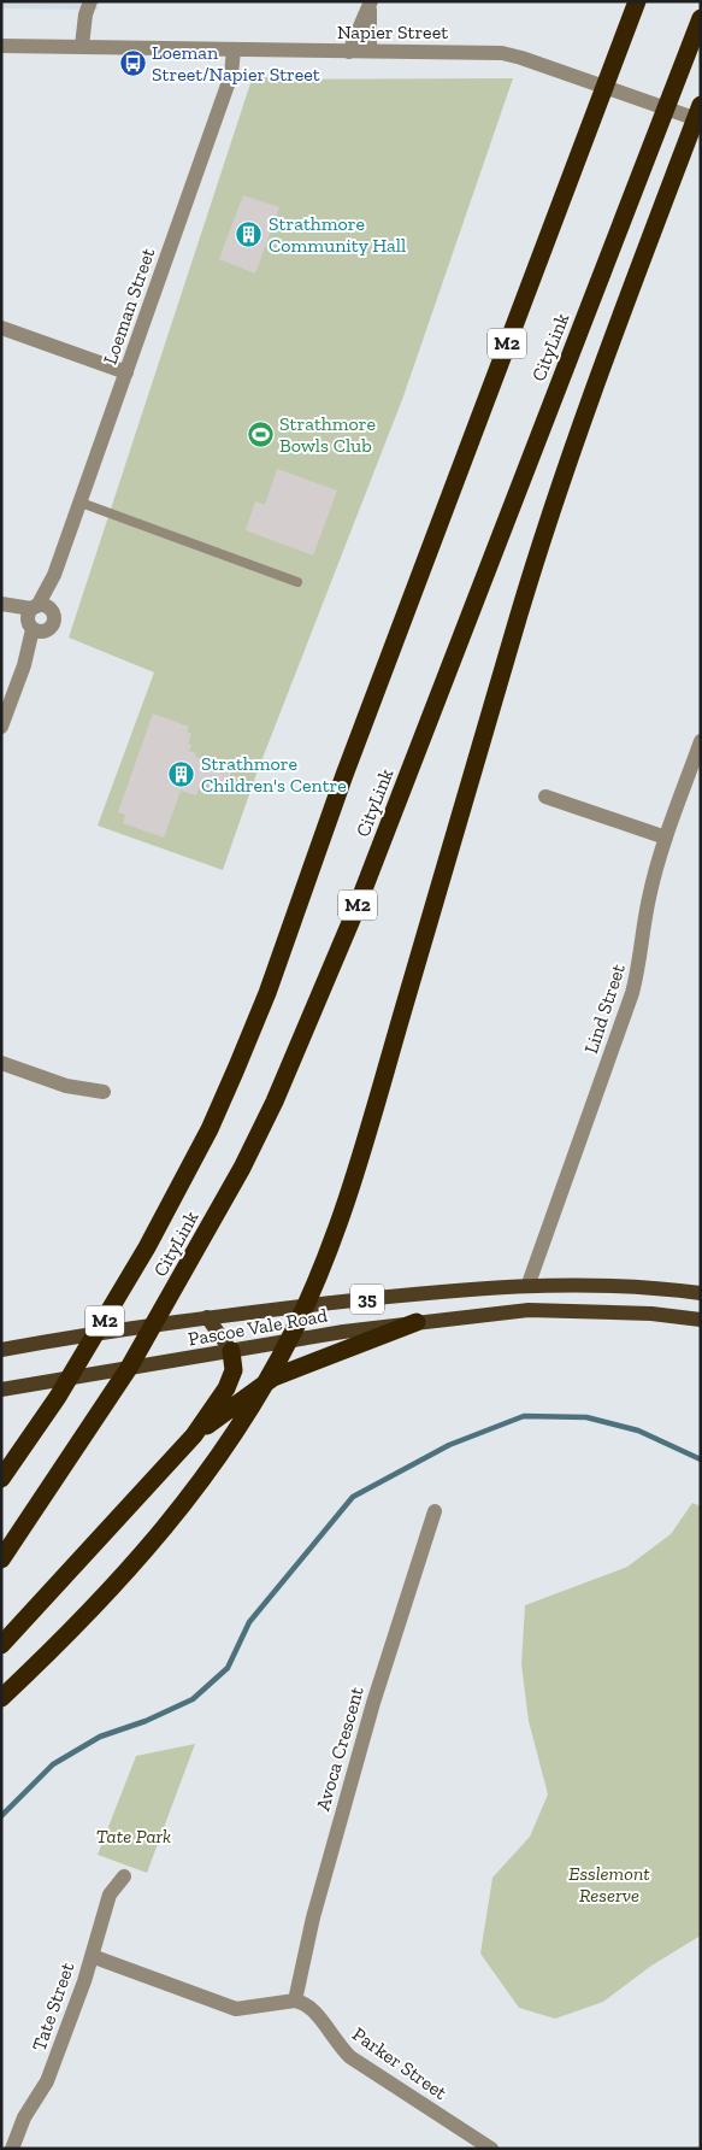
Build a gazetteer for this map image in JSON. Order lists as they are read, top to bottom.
{
  "streets": {
    "highway": ["M2", "CityLink"],
    "main road": ["35", "Pascoe Vale Road"],
    "street": [
      "Napier Street",
      "Loeman Street",
      "Lind Street",
      "Avoca Crescent",
      "Tate Street",
      "Parker Street"
    ]
  },
  "crossings": [
    ["Napier Street", "Loeman Street"],
    ["Lind Street", "Pascoe Vale Road"],
    ["Avoca Crescent", "Parker Street"]
  ],
  "parks": ["Tate Park", "Esslemont Reserve"],
  "places": {
    "bus stop": ["Loeman Street/Napier Street"],
    "building": ["Strathmore Community Hall", "Strathmore Children's Centre"],
    "sports": ["Strathmore Bowls Club"]
  }
}
